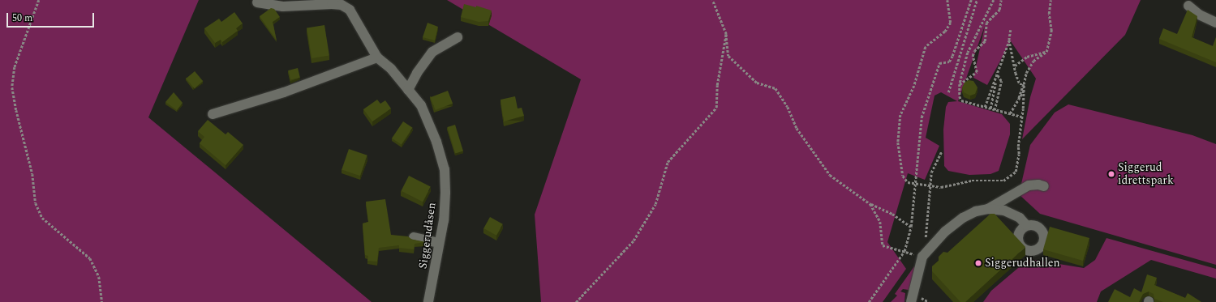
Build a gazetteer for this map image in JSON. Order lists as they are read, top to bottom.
{
  "streets": {
    "street": ["Siggerudåsen"]
  },
  "places": ["Siggerud idrettspark", "Siggerudhallen"],
  "scale_bar": "50 m"
}
